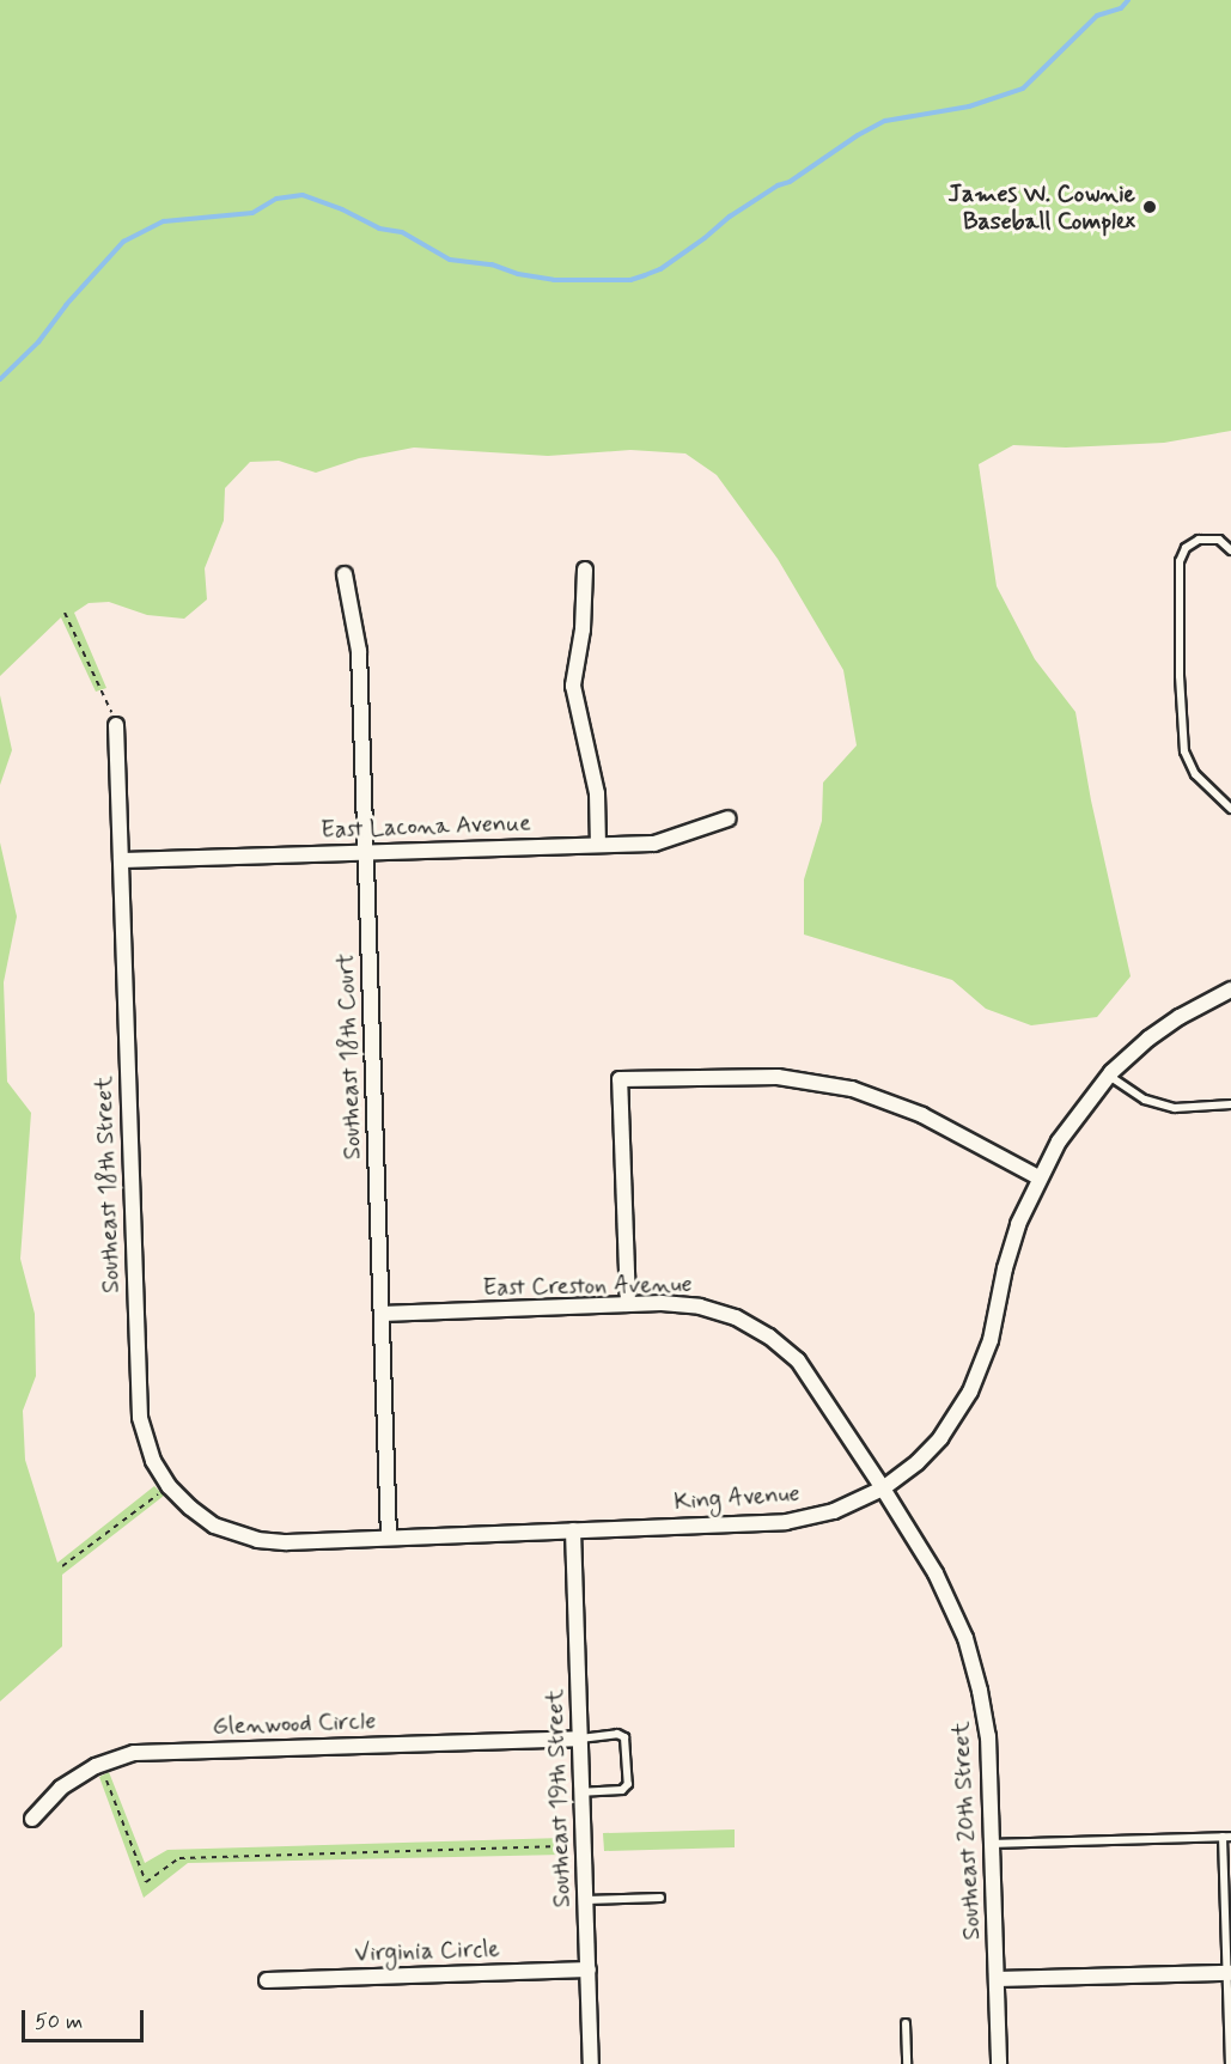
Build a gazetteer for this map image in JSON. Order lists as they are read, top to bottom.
{
  "streets": {
    "street": [
      "East Lacona Avenue",
      "Southeast 18th Court",
      "Southeast 18th Street",
      "East Creston Avenue",
      "King Avenue",
      "Glenwood Circle",
      "Southeast 19th Street",
      "Southeast 20th Street",
      "Virginia Circle"
    ]
  },
  "crossings": [
    ["East Lacona Avenue", "Southeast 18th Court"],
    ["East Lacona Avenue", "Southeast 18th Street"],
    ["Southeast 18th Court", "East Creston Avenue"],
    ["Southeast 18th Court", "King Avenue"],
    ["Southeast 18th Street", "King Avenue"],
    ["East Creston Avenue", "King Avenue"],
    ["East Creston Avenue", "Southeast 20th Street"],
    ["King Avenue", "Southeast 19th Street"],
    ["King Avenue", "Southeast 20th Street"],
    ["Glenwood Circle", "Southeast 19th Street"],
    ["Southeast 19th Street", "Virginia Circle"]
  ],
  "places": ["James W. Cownie Baseball Complex"],
  "scale_bar": "50 m"
}
